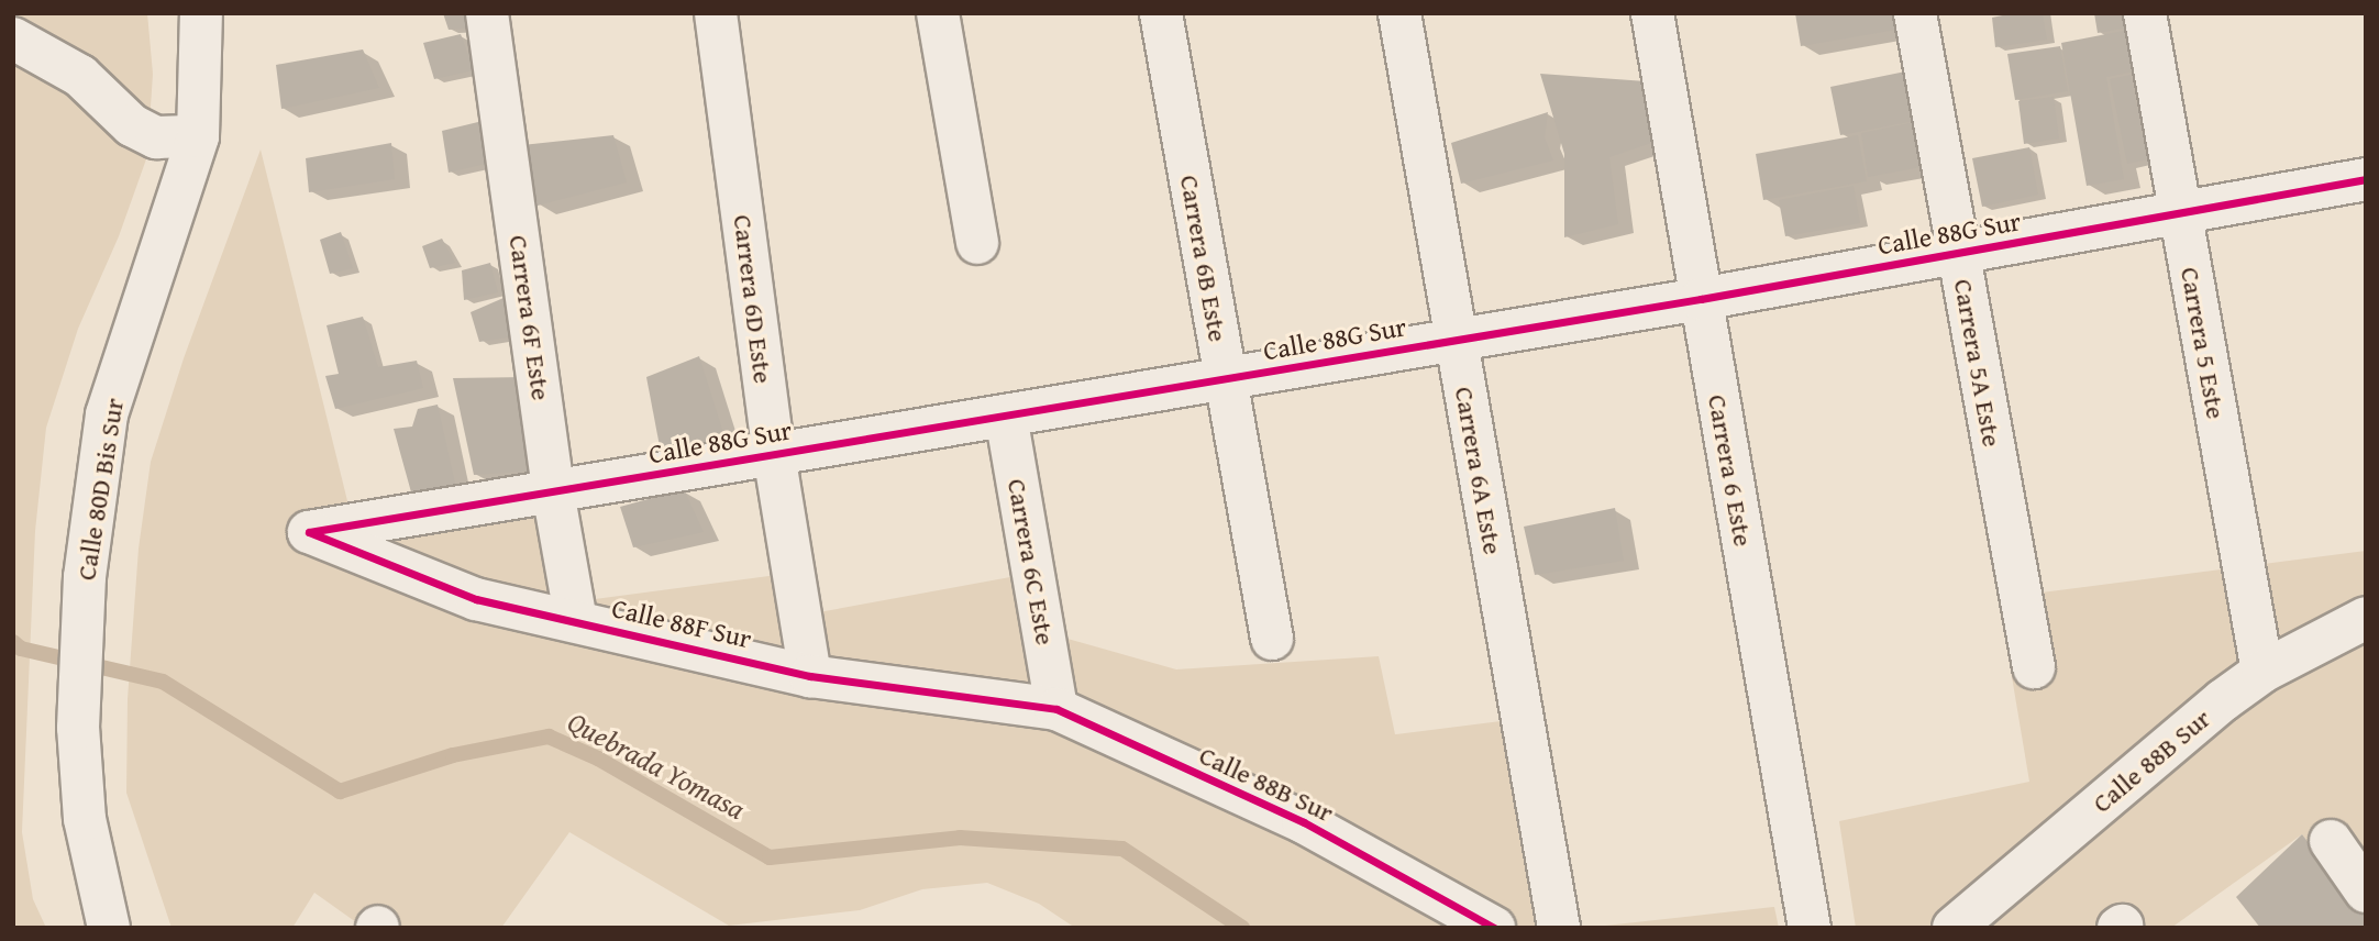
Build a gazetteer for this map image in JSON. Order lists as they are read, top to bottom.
{
  "streets": {
    "street": [
      "Calle 88G Sur",
      "Carrera 6B Este",
      "Carrera 6D Este",
      "Carrera 6F Este",
      "Carrera 5 Este",
      "Carrera 5A Este",
      "Carrera 6A Este",
      "Carrera 6 Este",
      "Calle 80D Bis Sur",
      "Carrera 6C Este",
      "Calle 88F Sur",
      "Calle 88B Sur"
    ]
  },
  "crossings": [
    ["Calle 88G Sur", "Carrera 6B Este"],
    ["Calle 88G Sur", "Carrera 6D Este"],
    ["Calle 88G Sur", "Carrera 6F Este"],
    ["Calle 88G Sur", "Carrera 5 Este"],
    ["Calle 88G Sur", "Carrera 5A Este"],
    ["Calle 88G Sur", "Carrera 6A Este"],
    ["Calle 88G Sur", "Carrera 6 Este"],
    ["Calle 88G Sur", "Carrera 6C Este"],
    ["Calle 88G Sur", "Calle 88F Sur"],
    ["Carrera 6D Este", "Calle 88F Sur"],
    ["Carrera 6F Este", "Calle 88F Sur"],
    ["Carrera 5 Este", "Calle 88B Sur"],
    ["Carrera 6C Este", "Calle 88F Sur"],
    ["Carrera 6C Este", "Calle 88B Sur"],
    ["Calle 88F Sur", "Calle 88B Sur"]
  ],
  "water": ["Quebrada Yomasa"]
}
